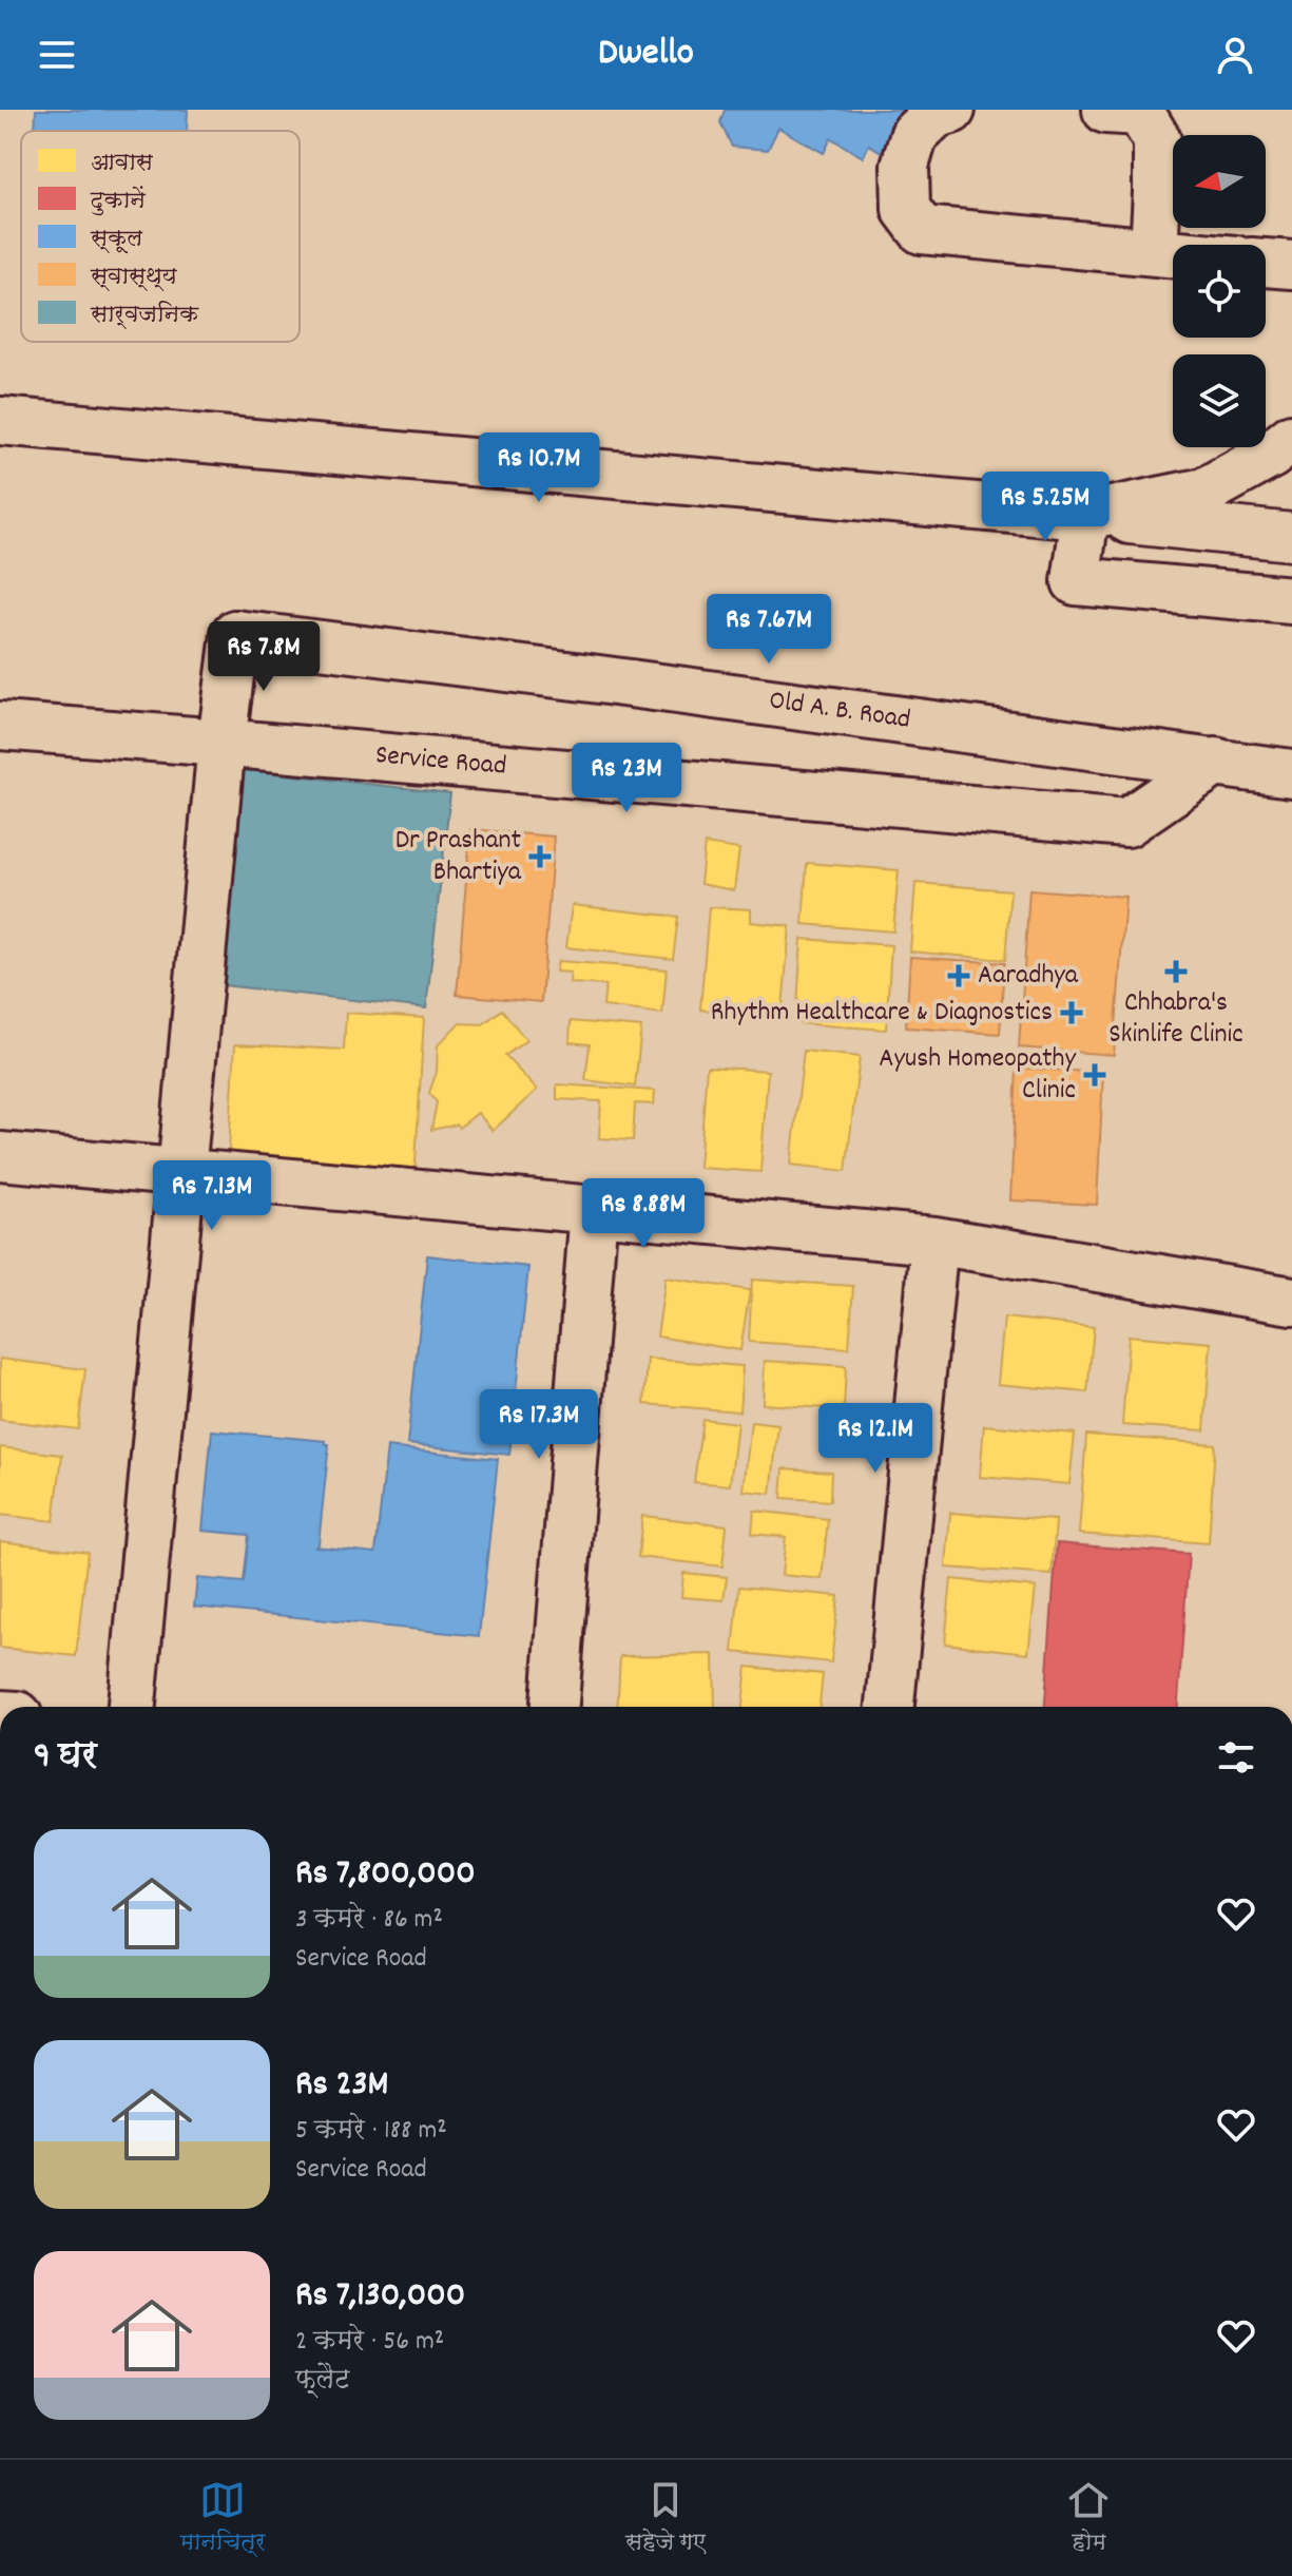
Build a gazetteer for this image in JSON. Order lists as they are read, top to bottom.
{
  "streets": {
    "street": ["Old A. B. Road", "Service Road"]
  },
  "crossings": [
    ["Old A. B. Road", "Service Road"]
  ],
  "places": {
    "health": [
      "Dr Prashant Bhartiya",
      "Chhabra's Skinlife Clinic",
      "Aaradhya",
      "Rhythm Healthcare & Diagnostics",
      "Ayush Homeopathy Clinic"
    ]
  },
  "legend": [
    "आवास",
    "दुकानें",
    "स्कूल",
    "स्वास्थ्य",
    "सार्वजनिक"
  ],
  "north": "left",
  "page": {
    "header": "Dwello",
    "price": [
      "Rs 10.7M",
      "Rs 5.25M",
      "Rs 7.67M",
      "Rs 7.8M",
      "Rs 23M",
      "Rs 7.13M",
      "Rs 8.88M",
      "Rs 17.3M",
      "Rs 12.1M"
    ],
    "heading": "9 घर",
    "list": [
      {
        "name": "Rs 7,800,000",
        "note": "3 कमरे · 86 m² · Service Road"
      },
      {
        "name": "Rs 23M",
        "note": "5 कमरे · 188 m² · Service Road"
      },
      {
        "name": "Rs 7,130,000",
        "note": "2 कमरे · 56 m² · फ़्लैट"
      }
    ],
    "tabs": ["मानचित्र", "सहेजे गए", "होम"]
  }
}
